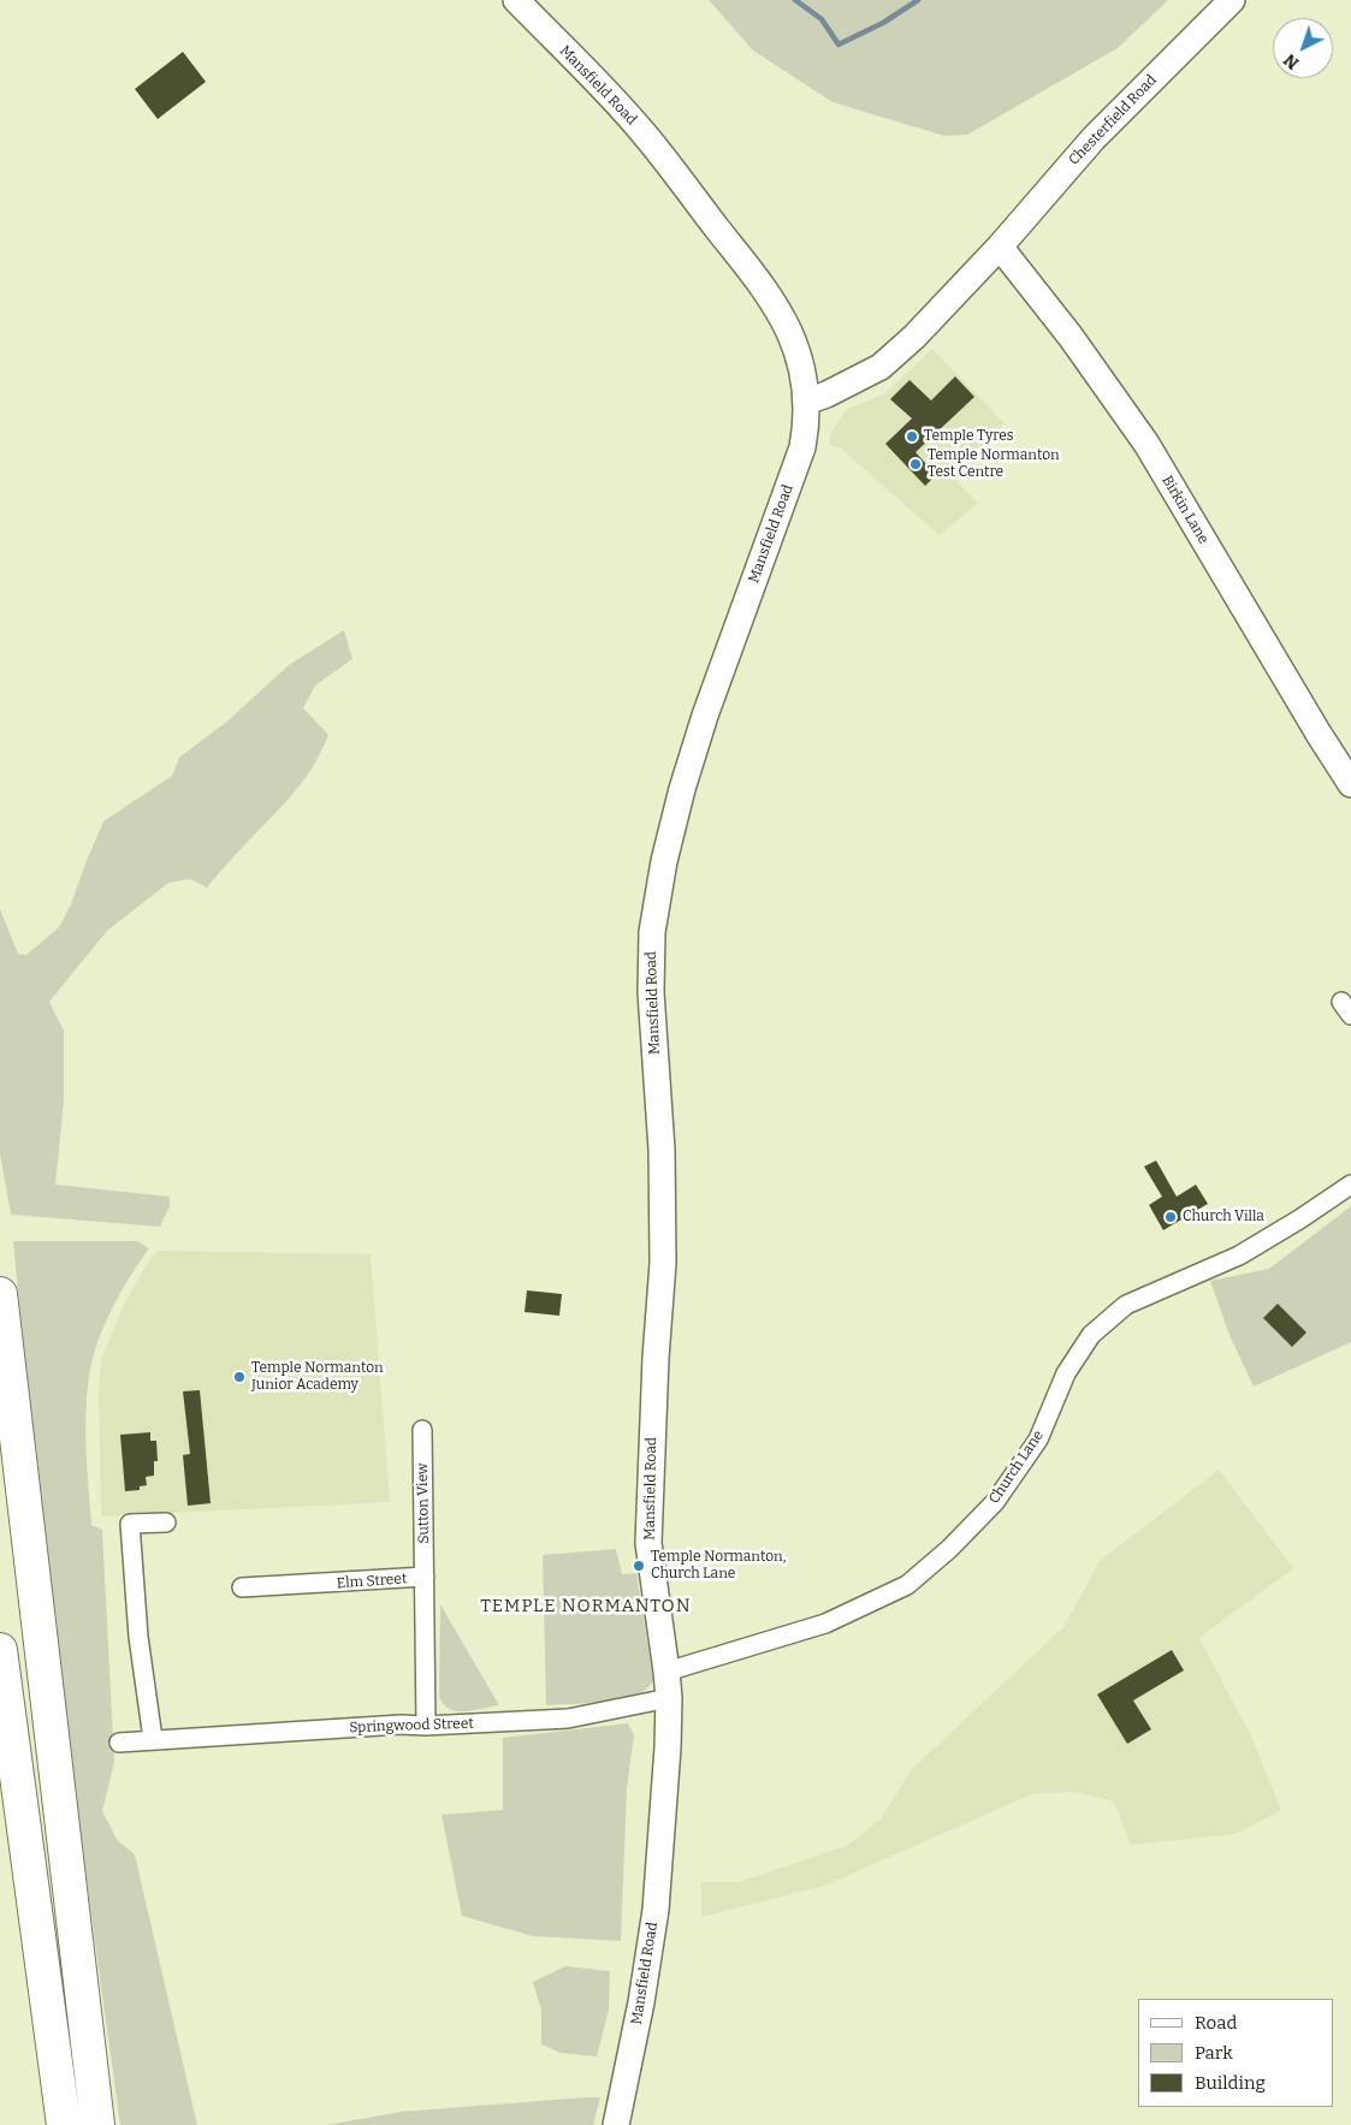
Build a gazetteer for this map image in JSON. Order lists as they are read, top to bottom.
{
  "streets": {
    "main road": ["Mansfield Road", "Chesterfield Road", "Birkin Lane"],
    "street": [
      "Church Lane",
      "Sutton View",
      "Elm Street",
      "Springwood Street"
    ]
  },
  "crossings": [
    ["Mansfield Road", "Chesterfield Road"],
    ["Mansfield Road", "Church Lane"],
    ["Mansfield Road", "Springwood Street"],
    ["Chesterfield Road", "Birkin Lane"],
    ["Sutton View", "Elm Street"],
    ["Elm Street", "Springwood Street"]
  ],
  "districts": ["TEMPLE NORMANTON"],
  "places": [
    "Temple Tyres",
    "Temple Normanton Test Centre",
    "Church Villa",
    "Temple Normanton Junior Academy",
    "Temple Normanton, Church Lane"
  ],
  "legend": ["Road", "Park", "Building"],
  "north": "bottom left"
}
